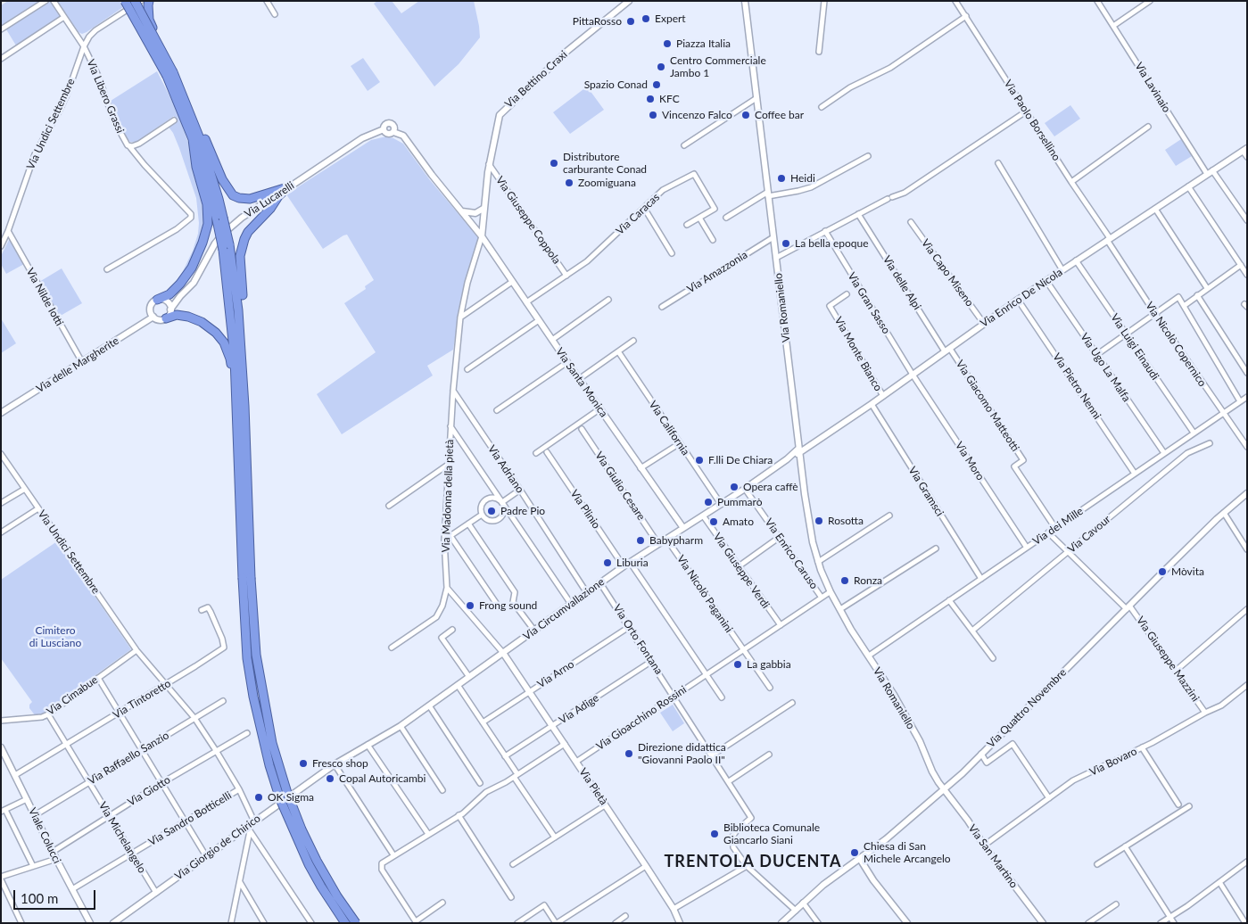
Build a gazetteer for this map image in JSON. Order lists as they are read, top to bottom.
{
  "streets": {
    "street": [
      "Via Bettino Craxi",
      "Via Lavinaio",
      "Via Libero Grassi",
      "Via Paolo Borsellino",
      "Via Undici Settembre",
      "Via Lucarelli",
      "Via Caracas",
      "Via Giuseppe Coppola",
      "Via Amazzonia",
      "Via Capo Miseno",
      "Via delle Alpi",
      "Via Nilde Iotti",
      "Via Enrico De Nicola",
      "Via Gran Sasso",
      "Via Romaniello",
      "Via Nicolò Copernico",
      "Via Luigi Einaudi",
      "Via Monte Bianco",
      "Via delle Margherite",
      "Via Ugo La Malfa",
      "Via Santa Monica",
      "Via Pietro Nenni",
      "Via Giacomo Matteotti",
      "Via California",
      "Via Moro",
      "Via Adriano",
      "Via Giulio Cesare",
      "Via Gramsci",
      "Via Madonna della pietà",
      "Via Plinio",
      "Via dei Mille",
      "Via Cavour",
      "Via Enrico Caruso",
      "Via Giuseppe Verdi",
      "Via Nicolò Paganini",
      "Via Circumvallazione",
      "Via Orto Fontana",
      "Via Giuseppe Mazzini",
      "Via Arno",
      "Via Cimabue",
      "Via Tintoretto",
      "Via Quattro Novembre",
      "Via Adige",
      "Via Gioacchino Rossini",
      "Via Raffaello Sanzio",
      "Via Bovaro",
      "Via Pietà",
      "Via Giotto",
      "Via Sandro Botticelli",
      "Viale Colucci",
      "Via Michelangelo",
      "Via Giorgio de Chirico",
      "Via San Martino"
    ]
  },
  "crossings": [
    ["Via Bettino Craxi", "Via Lucarelli"],
    ["Via Bettino Craxi", "Via Giuseppe Coppola"],
    ["Via Bettino Craxi", "Via Santa Monica"],
    ["Via Bettino Craxi", "Via Madonna della pietà"],
    ["Via Lavinaio", "Via Enrico De Nicola"],
    ["Via Libero Grassi", "Via Undici Settembre"],
    ["Via Paolo Borsellino", "Via Enrico De Nicola"],
    ["Via Paolo Borsellino", "Via Nicolò Copernico"],
    ["Via Undici Settembre", "Via Nilde Iotti"],
    ["Via Undici Settembre", "Via Cimabue"],
    ["Via Undici Settembre", "Via Tintoretto"],
    ["Via Undici Settembre", "Via Raffaello Sanzio"],
    ["Via Undici Settembre", "Via Giotto"],
    ["Via Undici Settembre", "Via Sandro Botticelli"],
    ["Via Undici Settembre", "Via Giorgio de Chirico"],
    ["Via Lucarelli", "Via delle Margherite"],
    ["Via Lucarelli", "Via Santa Monica"],
    ["Via Lucarelli", "Via Madonna della pietà"],
    ["Via Caracas", "Via Giuseppe Coppola"],
    ["Via Caracas", "Via Santa Monica"],
    ["Via Amazzonia", "Via Romaniello"],
    ["Via Capo Miseno", "Via Enrico De Nicola"],
    ["Via delle Alpi", "Via Enrico De Nicola"],
    ["Via delle Alpi", "Via Giacomo Matteotti"],
    ["Via Nilde Iotti", "Via delle Margherite"],
    ["Via Enrico De Nicola", "Via Gran Sasso"],
    ["Via Enrico De Nicola", "Via Romaniello"],
    ["Via Enrico De Nicola", "Via Nicolò Copernico"],
    ["Via Enrico De Nicola", "Via Luigi Einaudi"],
    ["Via Enrico De Nicola", "Via Monte Bianco"],
    ["Via Enrico De Nicola", "Via Ugo La Malfa"],
    ["Via Enrico De Nicola", "Via Pietro Nenni"],
    ["Via Enrico De Nicola", "Via Giacomo Matteotti"],
    ["Via Enrico De Nicola", "Via Moro"],
    ["Via Enrico De Nicola", "Via Gramsci"],
    ["Via Enrico De Nicola", "Via Circumvallazione"],
    ["Via Gran Sasso", "Via Moro"],
    ["Via Romaniello", "Via dei Mille"],
    ["Via Romaniello", "Via Circumvallazione"],
    ["Via Romaniello", "Via Quattro Novembre"],
    ["Via Romaniello", "Via Gioacchino Rossini"],
    ["Via Romaniello", "Via San Martino"],
    ["Via Nicolò Copernico", "Via dei Mille"],
    ["Via Luigi Einaudi", "Via dei Mille"],
    ["Via Ugo La Malfa", "Via dei Mille"],
    ["Via Santa Monica", "Via Madonna della pietà"],
    ["Via Santa Monica", "Via Circumvallazione"],
    ["Via Pietro Nenni", "Via dei Mille"],
    ["Via Giacomo Matteotti", "Via dei Mille"],
    ["Via California", "Via Circumvallazione"],
    ["Via Moro", "Via dei Mille"],
    ["Via Adriano", "Via Madonna della pietà"],
    ["Via Adriano", "Via Circumvallazione"],
    ["Via Giulio Cesare", "Via Circumvallazione"],
    ["Via Gramsci", "Via dei Mille"],
    ["Via Plinio", "Via Circumvallazione"],
    ["Via dei Mille", "Via Giuseppe Mazzini"],
    ["Via Cavour", "Via Giuseppe Mazzini"],
    ["Via Enrico Caruso", "Via Circumvallazione"],
    ["Via Enrico Caruso", "Via Gioacchino Rossini"],
    ["Via Giuseppe Verdi", "Via Circumvallazione"],
    ["Via Giuseppe Verdi", "Via Gioacchino Rossini"],
    ["Via Nicolò Paganini", "Via Circumvallazione"],
    ["Via Nicolò Paganini", "Via Gioacchino Rossini"],
    ["Via Circumvallazione", "Via Orto Fontana"],
    ["Via Circumvallazione", "Via Pietà"],
    ["Via Orto Fontana", "Via Arno"],
    ["Via Orto Fontana", "Via Adige"],
    ["Via Orto Fontana", "Via Gioacchino Rossini"],
    ["Via Giuseppe Mazzini", "Via Quattro Novembre"],
    ["Via Giuseppe Mazzini", "Via Bovaro"],
    ["Via Arno", "Via Pietà"],
    ["Via Cimabue", "Via Michelangelo"],
    ["Via Tintoretto", "Viale Colucci"],
    ["Via Tintoretto", "Via Michelangelo"],
    ["Via Quattro Novembre", "Via San Martino"],
    ["Via Adige", "Via Pietà"],
    ["Via Gioacchino Rossini", "Via Pietà"],
    ["Via Raffaello Sanzio", "Viale Colucci"],
    ["Via Raffaello Sanzio", "Via Michelangelo"],
    ["Via Bovaro", "Via San Martino"],
    ["Via Giotto", "Viale Colucci"],
    ["Via Giotto", "Via Michelangelo"],
    ["Via Sandro Botticelli", "Viale Colucci"],
    ["Via Sandro Botticelli", "Via Michelangelo"],
    ["Via Michelangelo", "Via Giorgio de Chirico"]
  ],
  "districts": ["TRENTOLA DUCENTA"],
  "parks": ["Cimitero di Lusciano"],
  "places": [
    "Expert",
    "PittaRosso",
    "Piazza Italia",
    "Centro Commerciale Jambo 1",
    "Spazio Conad",
    "KFC",
    "Vincenzo Falco",
    "Coffee bar",
    "Distributore carburante Conad",
    "Heidi",
    "Zoomiguana",
    "La bella epoque",
    "F.lli De Chiara",
    "Opera caffè",
    "Pummarò",
    "Padre Pio",
    "Rosotta",
    "Amato",
    "Babypharm",
    "Liburia",
    "Mòvita",
    "Ronza",
    "Frong sound",
    "La gabbia",
    "Direzione didattica \"Giovanni Paolo II\"",
    "Fresco shop",
    "Copal Autoricambi",
    "OK Sigma",
    "Biblioteca Comunale Giancarlo Siani",
    "Chiesa di San Michele Arcangelo"
  ],
  "scale_bar": "100 m"
}
